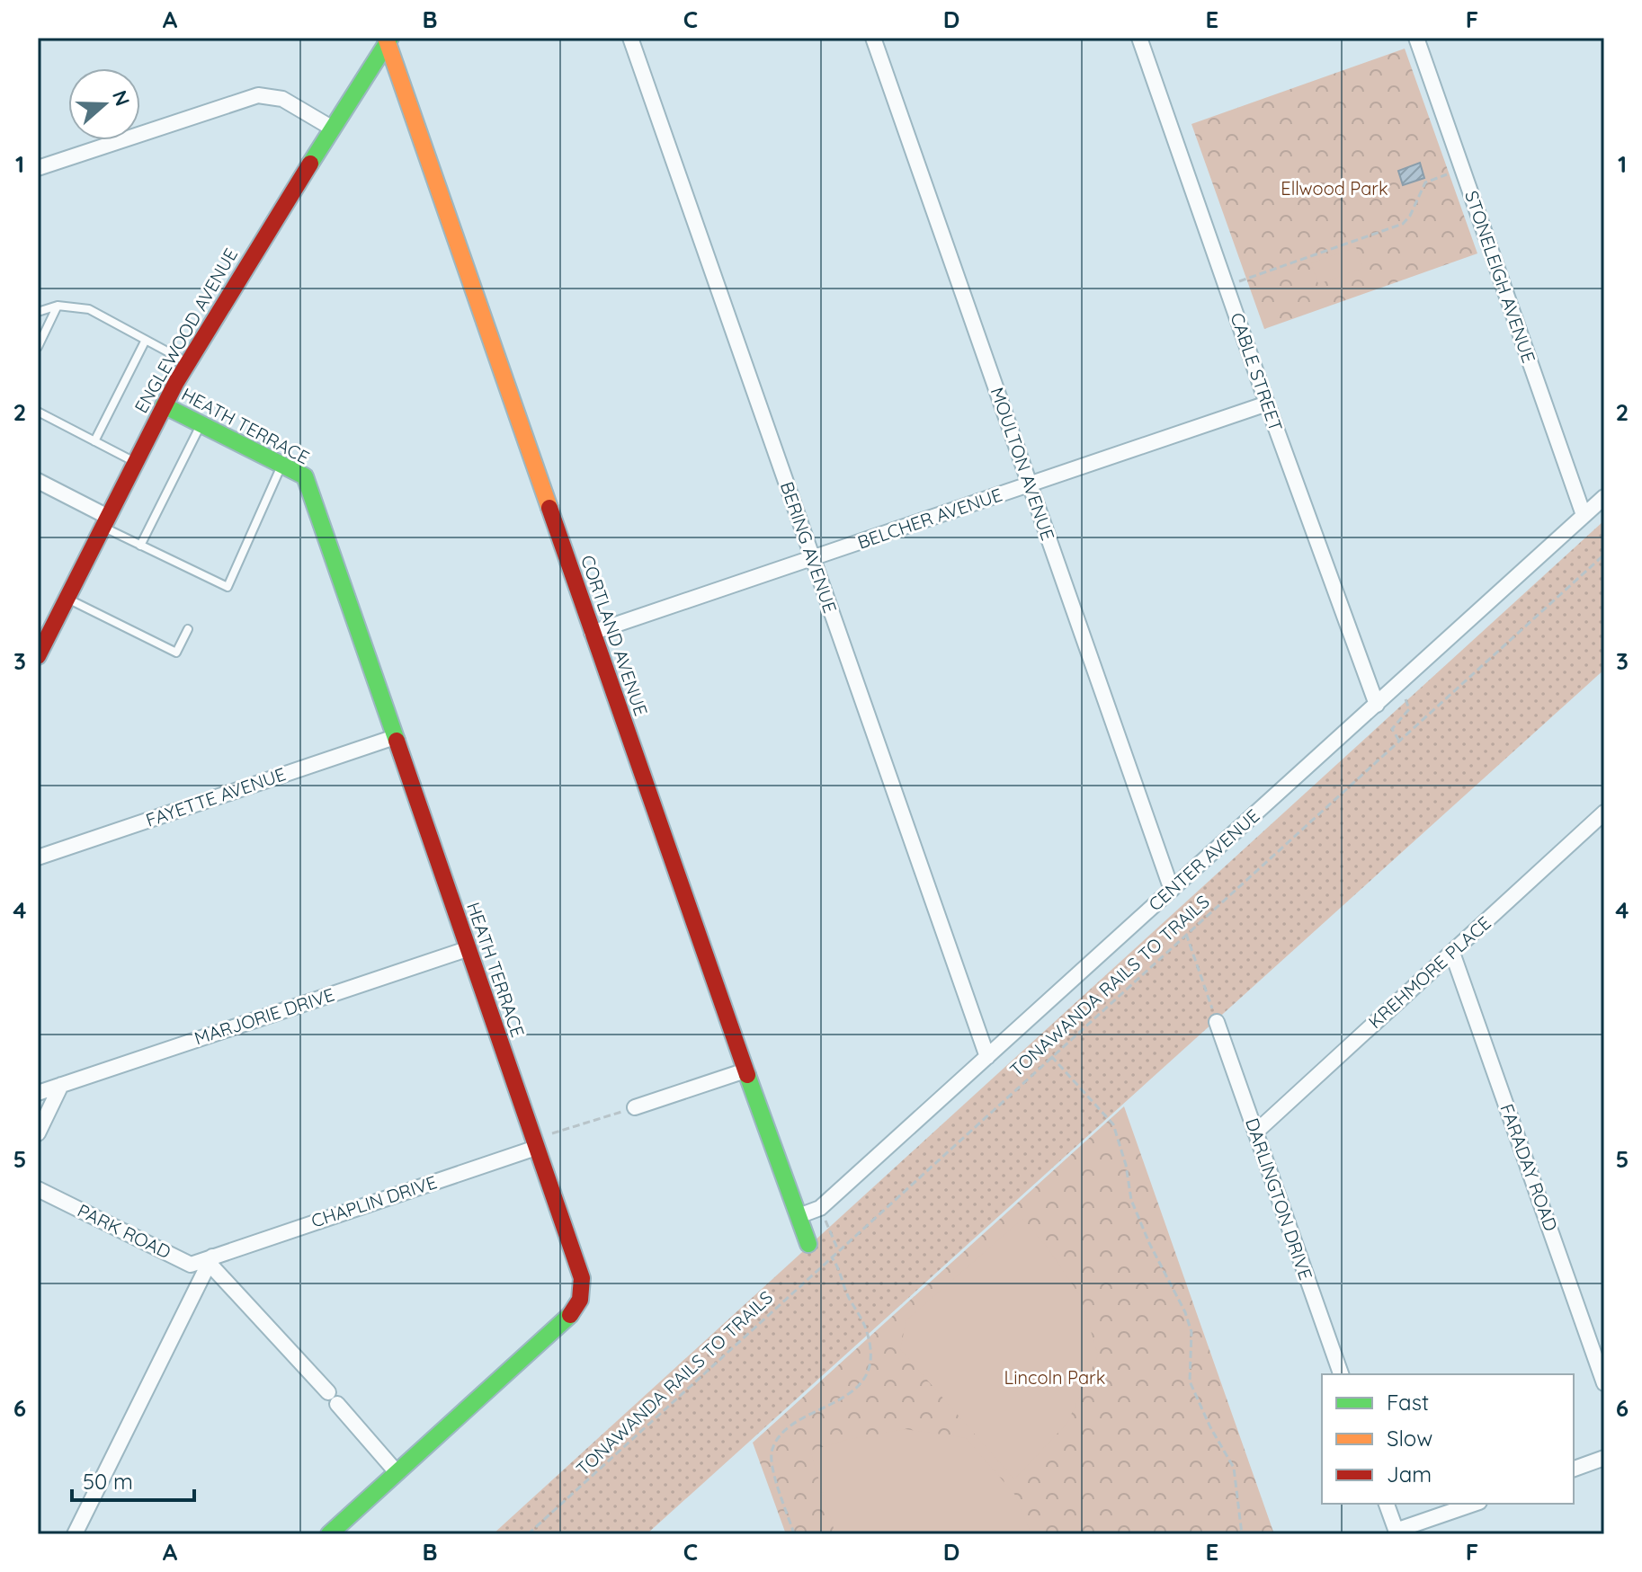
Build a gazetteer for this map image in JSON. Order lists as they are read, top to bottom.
{
  "streets": {
    "street": [
      "STONELEIGH AVENUE",
      "ENGLEWOOD AVENUE",
      "CABLE STREET",
      "HEATH TERRACE",
      "MOULTON AVENUE",
      "BELCHER AVENUE",
      "BERING AVENUE",
      "CORTLAND AVENUE",
      "FAYETTE AVENUE",
      "CENTER AVENUE",
      "KREHMORE PLACE",
      "MARJORIE DRIVE",
      "FARADAY ROAD",
      "DARLINGTON DRIVE",
      "CHAPLIN DRIVE",
      "PARK ROAD"
    ],
    "path": ["TONAWANDA RAILS TO TRAILS"]
  },
  "crossings": [
    ["STONELEIGH AVENUE", "CENTER AVENUE"],
    ["ENGLEWOOD AVENUE", "HEATH TERRACE"],
    ["ENGLEWOOD AVENUE", "CORTLAND AVENUE"],
    ["CABLE STREET", "BELCHER AVENUE"],
    ["CABLE STREET", "CENTER AVENUE"],
    ["HEATH TERRACE", "FAYETTE AVENUE"],
    ["HEATH TERRACE", "MARJORIE DRIVE"],
    ["HEATH TERRACE", "CHAPLIN DRIVE"],
    ["MOULTON AVENUE", "BELCHER AVENUE"],
    ["MOULTON AVENUE", "CENTER AVENUE"],
    ["BELCHER AVENUE", "BERING AVENUE"],
    ["BELCHER AVENUE", "CORTLAND AVENUE"],
    ["BERING AVENUE", "CENTER AVENUE"],
    ["CORTLAND AVENUE", "CENTER AVENUE"],
    ["KREHMORE PLACE", "FARADAY ROAD"],
    ["KREHMORE PLACE", "DARLINGTON DRIVE"],
    ["CHAPLIN DRIVE", "PARK ROAD"]
  ],
  "parks": ["Ellwood Park", "Lincoln Park"],
  "legend": ["Fast", "Slow", "Jam"],
  "scale_bar": "50 m",
  "north": "right",
  "grid": {
    "columns": [
      "A",
      "B",
      "C",
      "D",
      "E",
      "F"
    ],
    "rows": [
      "1",
      "2",
      "3",
      "4",
      "5",
      "6"
    ]
  }
}
